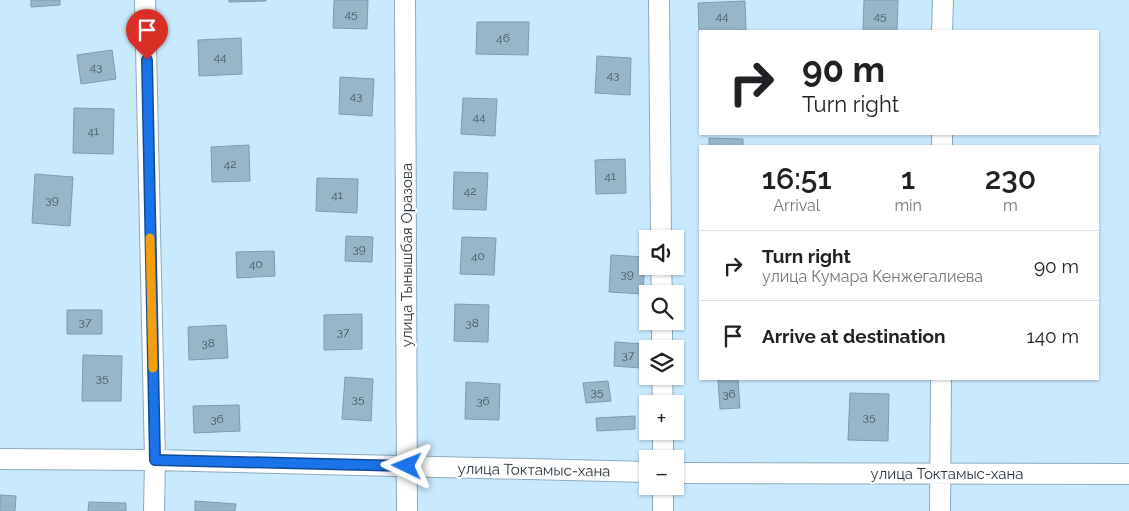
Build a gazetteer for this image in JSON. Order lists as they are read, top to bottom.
{
  "streets": {
    "street": ["улица Тынышбая Оразова", "улица Токтамыс-хана"]
  },
  "crossings": [
    ["улица Тынышбая Оразова", "улица Токтамыс-хана"]
  ],
  "house_numbers": [
    "45",
    "44",
    "45",
    "46",
    "44",
    "43",
    "43",
    "43",
    "44",
    "41",
    "42",
    "41",
    "42",
    "41",
    "39",
    "39",
    "40",
    "40",
    "39",
    "37",
    "38",
    "37",
    "38",
    "37",
    "35",
    "35",
    "36",
    "35",
    "36",
    "35",
    "36"
  ],
  "page": {
    "turn": ["90 m", "Turn right"],
    "eta": [
      "16:51",
      "Arrival",
      "1",
      "min",
      "230",
      "m"
    ],
    "map_buttons": ["+", "−"],
    "list": [
      {
        "name": "Turn right",
        "note": "улица Кумара Кенжегалиева",
        "value": "90 m"
      },
      {
        "name": "Arrive at destination",
        "value": "140 m"
      }
    ]
  }
}
